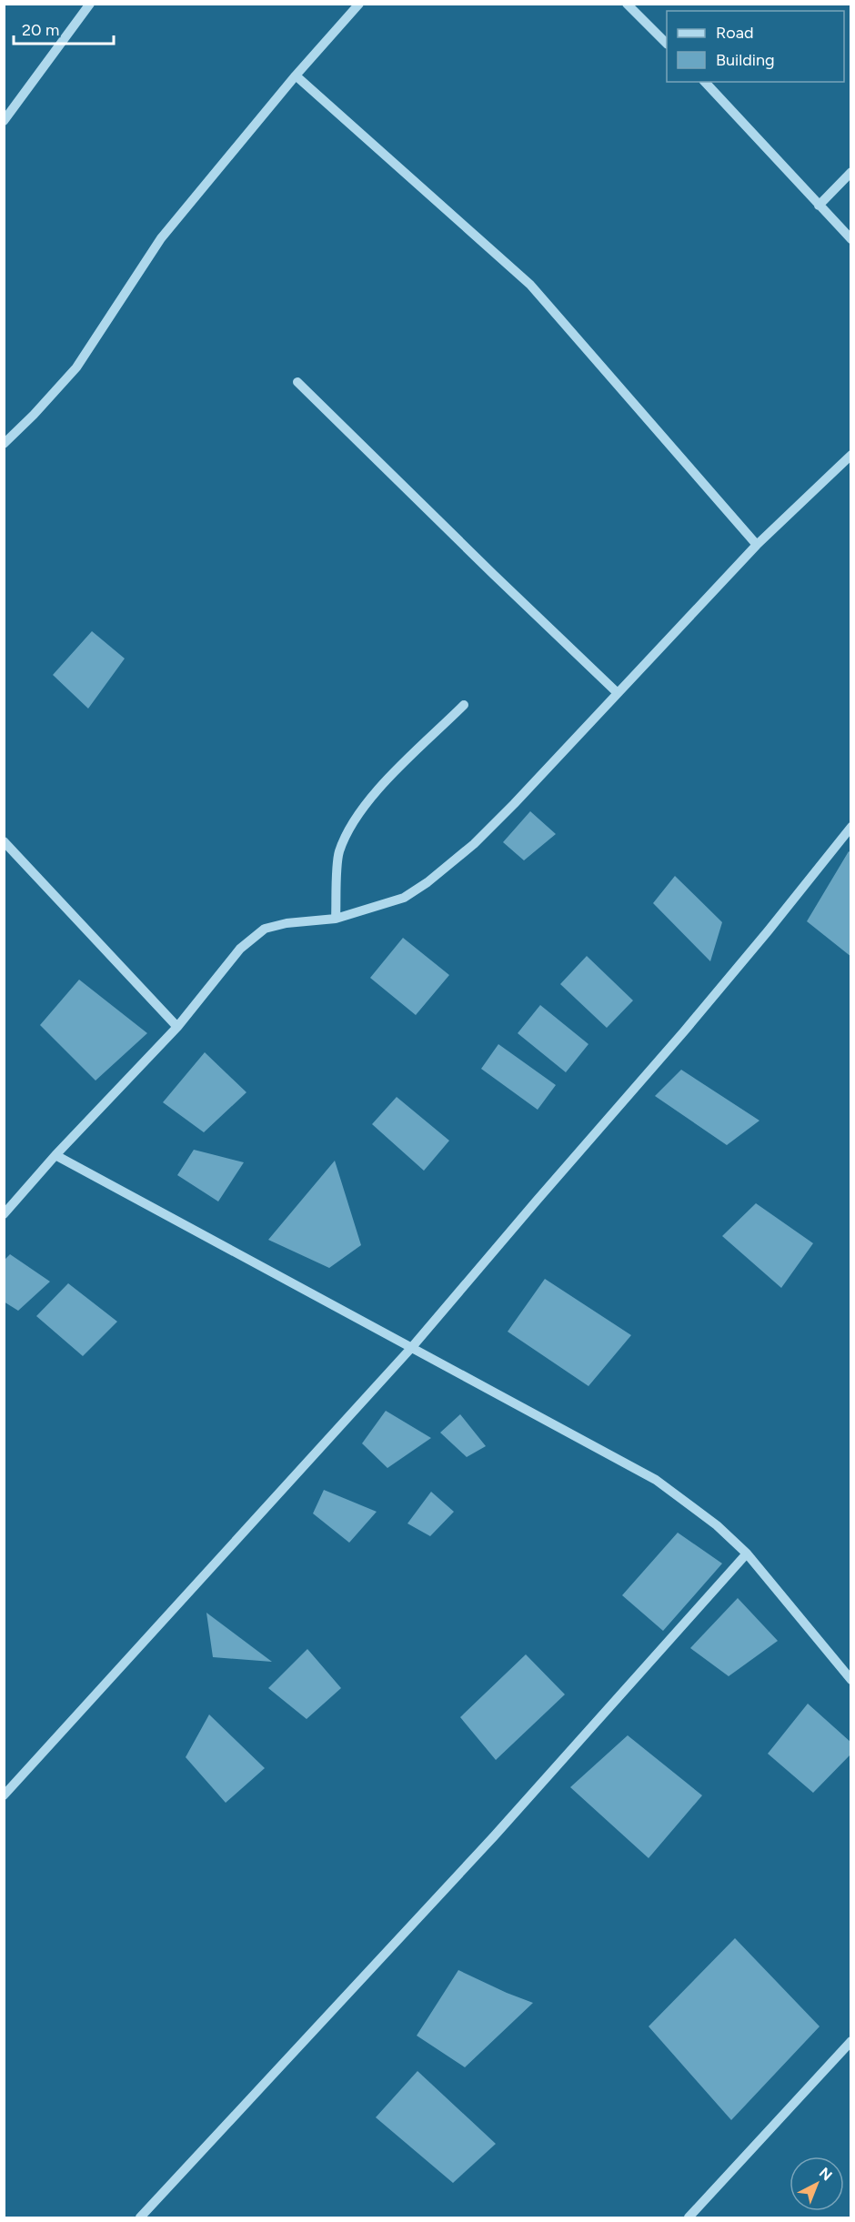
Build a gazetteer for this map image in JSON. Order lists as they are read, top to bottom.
{
  "legend": ["Road", "Building"],
  "scale_bar": "20 m",
  "north": "top right"
}
